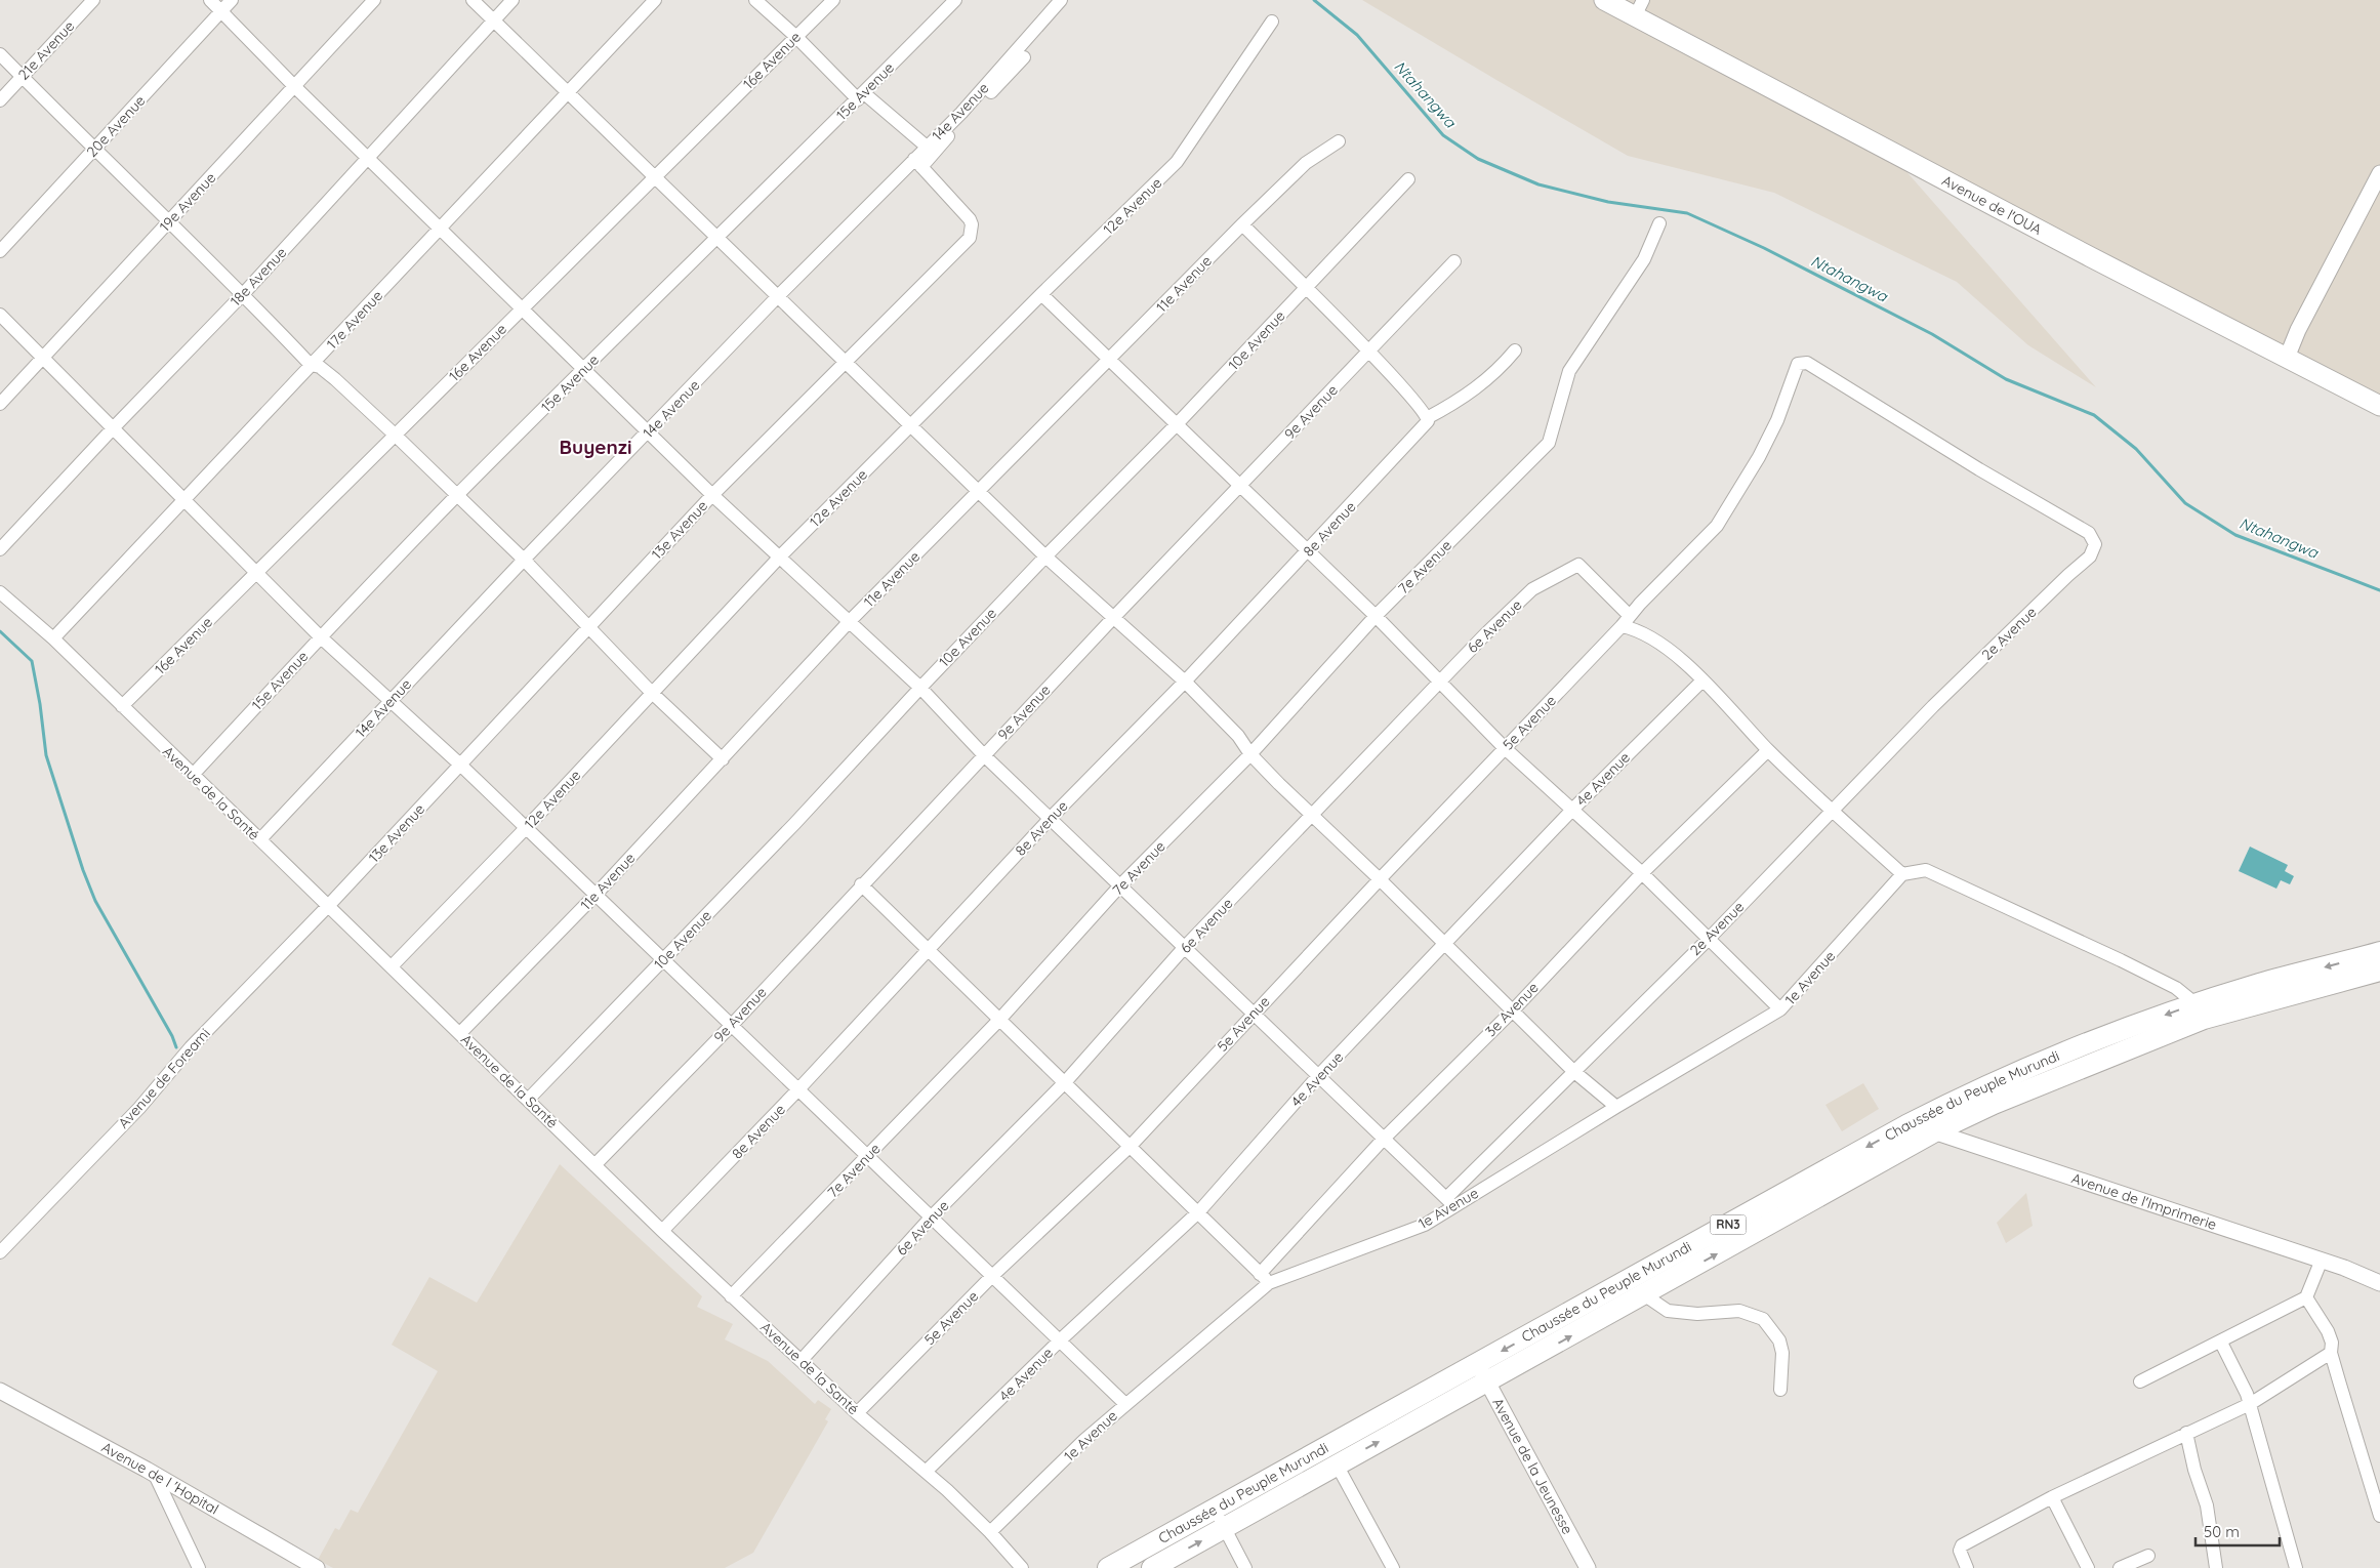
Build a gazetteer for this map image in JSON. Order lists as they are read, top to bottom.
{
  "streets": {
    "highway": ["Chaussée du Peuple Murundi", "RN3"],
    "main road": ["Avenue de l'OUA"],
    "street": [
      "21e Avenue",
      "16e Avenue",
      "15e Avenue",
      "14e Avenue",
      "20e Avenue",
      "19e Avenue",
      "12e Avenue",
      "18e Avenue",
      "11e Avenue",
      "17e Avenue",
      "10e Avenue",
      "9e Avenue",
      "8e Avenue",
      "13e Avenue",
      "7e Avenue",
      "6e Avenue",
      "2e Avenue",
      "5e Avenue",
      "4e Avenue",
      "Avenue de la Santé",
      "1e Avenue",
      "3e Avenue",
      "Avenue de Foreami",
      "Avenue de l'Imprimerie",
      "Avenue de la Jeunesse",
      "Avenue de l 'Hopital"
    ]
  },
  "crossings": [
    ["16e Avenue", "Avenue de la Santé"],
    ["15e Avenue", "Avenue de la Santé"],
    ["14e Avenue", "13e Avenue"],
    ["14e Avenue", "Avenue de la Santé"],
    ["12e Avenue", "Avenue de la Santé"],
    ["11e Avenue", "Avenue de la Santé"],
    ["17e Avenue", "Avenue de la Santé"],
    ["10e Avenue", "Avenue de la Santé"],
    ["9e Avenue", "Avenue de la Santé"],
    ["8e Avenue", "Avenue de la Santé"],
    ["13e Avenue", "Avenue de la Santé"],
    ["13e Avenue", "Avenue de Foreami"],
    ["7e Avenue", "Avenue de la Santé"],
    ["6e Avenue", "2e Avenue"],
    ["6e Avenue", "5e Avenue"],
    ["6e Avenue", "Avenue de la Santé"],
    ["2e Avenue", "5e Avenue"],
    ["2e Avenue", "1e Avenue"],
    ["5e Avenue", "Avenue de la Santé"],
    ["4e Avenue", "Avenue de la Santé"],
    ["Avenue de la Santé", "1e Avenue"],
    ["Avenue de la Santé", "Avenue de Foreami"],
    ["1e Avenue", "3e Avenue"],
    ["Chaussée du Peuple Murundi", "Avenue de l'Imprimerie"],
    ["Chaussée du Peuple Murundi", "Avenue de la Jeunesse"]
  ],
  "districts": ["Buyenzi"],
  "water": ["Ntahangwa"],
  "scale_bar": "50 m"
}
